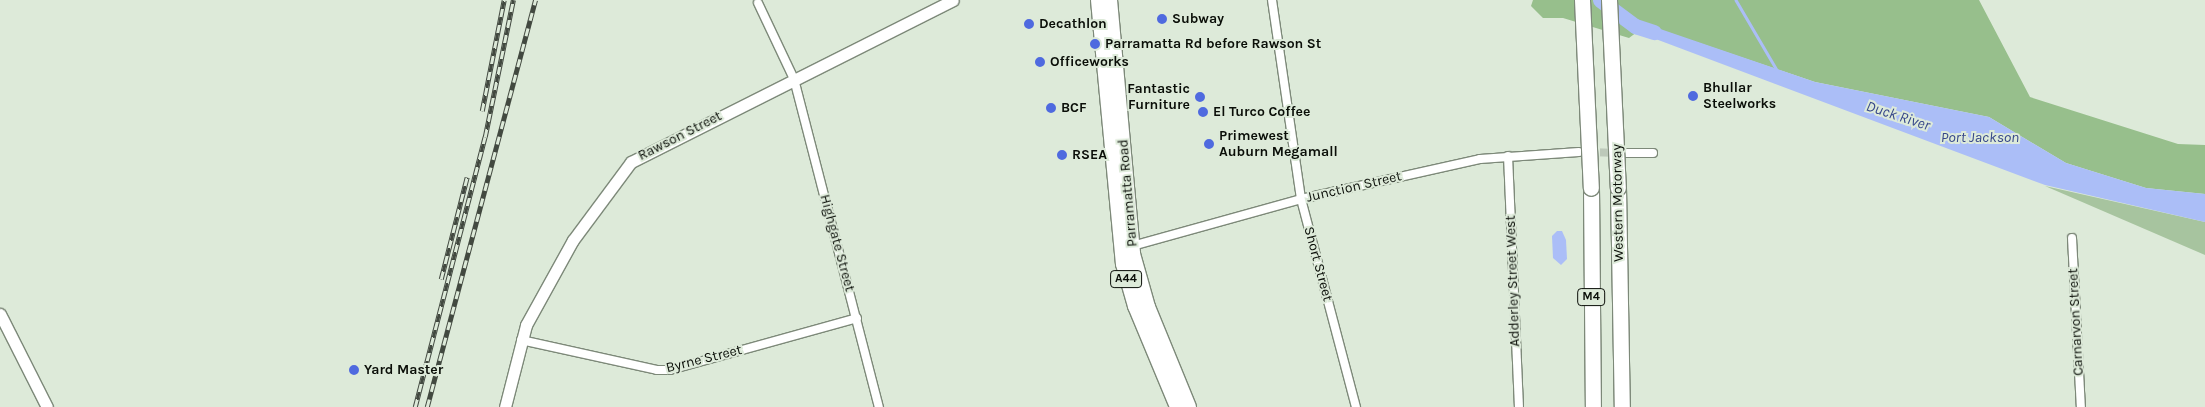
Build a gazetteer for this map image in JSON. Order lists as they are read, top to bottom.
{
  "streets": {
    "highway": [
      "Parramatta Road",
      "Western Motorway",
      "A44",
      "M4"
    ],
    "main road": ["Rawson Street"],
    "street": [
      "Junction Street",
      "Highgate Street",
      "Short Street",
      "Adderley Street West",
      "Carnarvon Street",
      "Byrne Street"
    ]
  },
  "crossings": [
    ["Rawson Street", "Highgate Street"],
    ["Rawson Street", "Byrne Street"],
    ["Junction Street", "Parramatta Road"],
    ["Junction Street", "Short Street"],
    ["Junction Street", "Adderley Street West"],
    ["Highgate Street", "Byrne Street"]
  ],
  "water": ["Duck River", "Port Jackson"],
  "places": [
    "Subway",
    "Decathlon",
    "Parramatta Rd before Rawson St",
    "Officeworks",
    "Bhullar Steelworks",
    "Fantastic Furniture",
    "BCF",
    "El Turco Coffee",
    "Primewest Auburn Megamall",
    "RSEA",
    "Yard Master"
  ]
}
